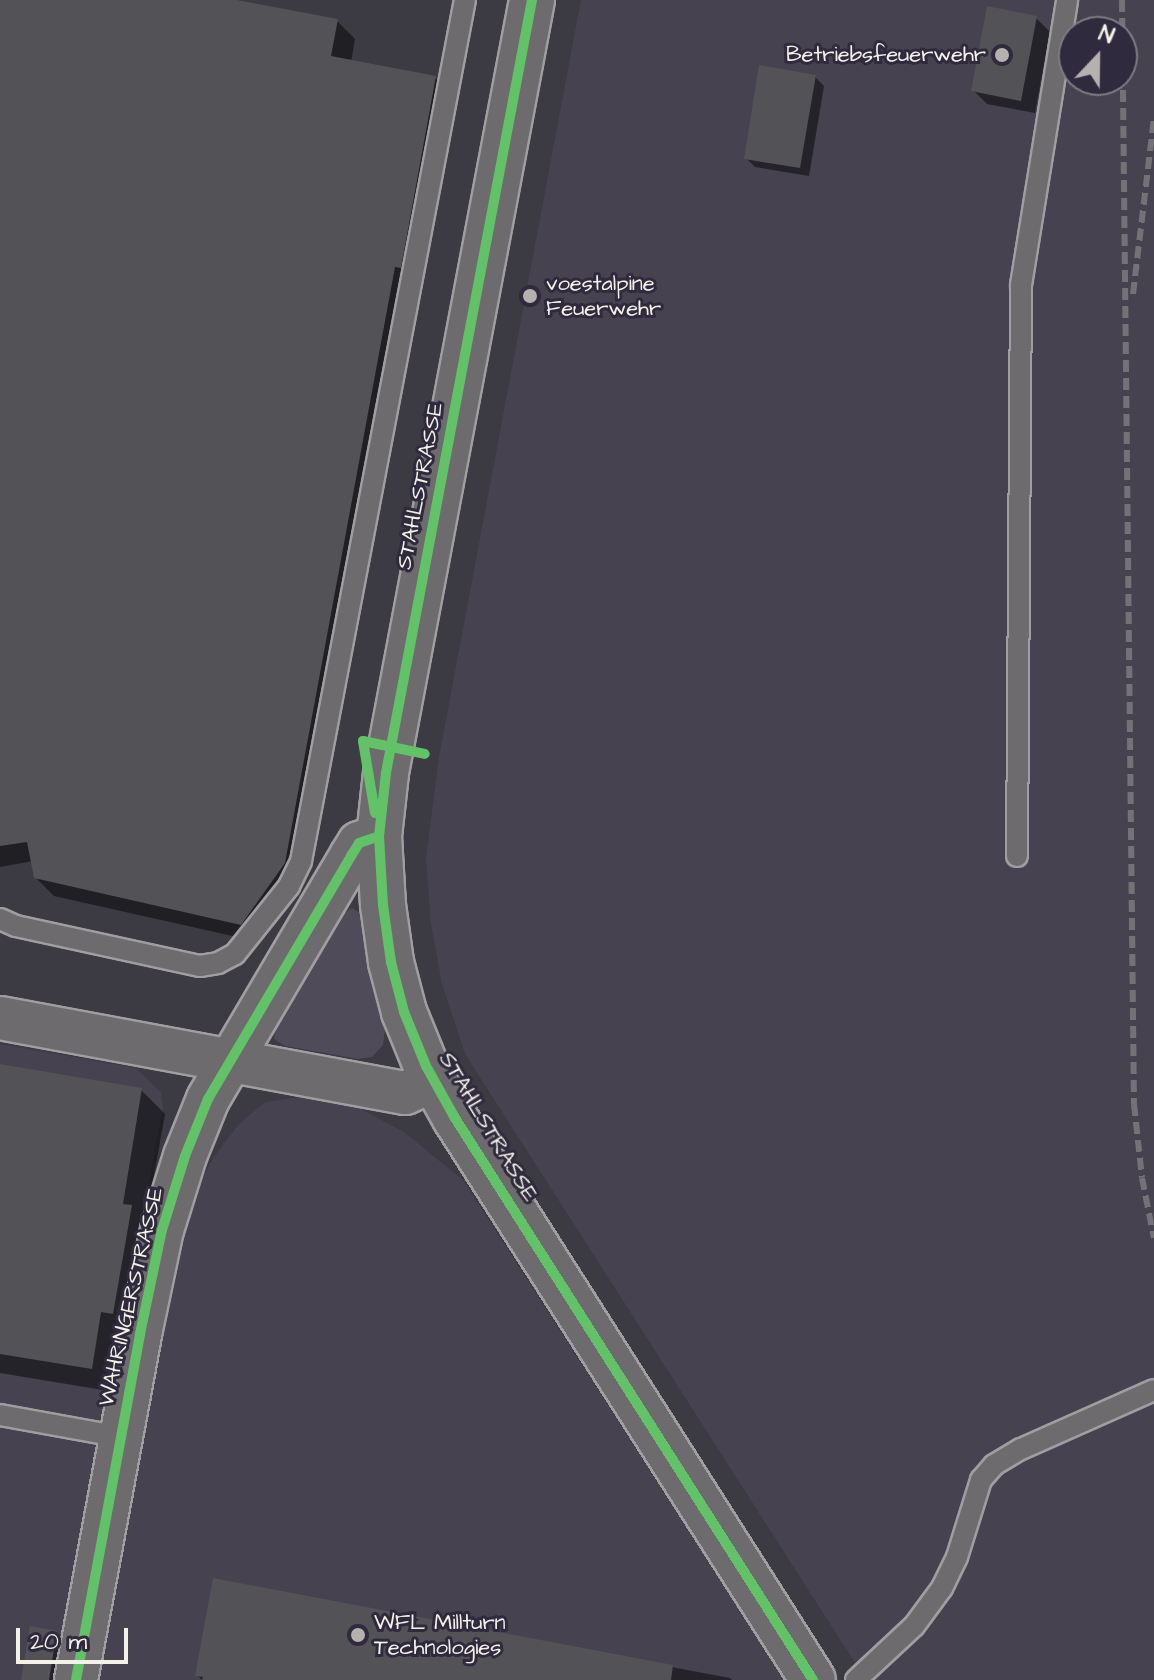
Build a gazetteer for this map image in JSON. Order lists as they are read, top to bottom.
{
  "streets": {
    "street": ["STAHLSTRASSE", "WAHRINGERSTRASSE"]
  },
  "crossings": [
    ["STAHLSTRASSE", "WAHRINGERSTRASSE"]
  ],
  "places": ["Betriebsfeuerwehr", "voestalpine Feuerwehr", "WFL Millturn Technologies"],
  "scale_bar": "20 m",
  "north": "top"
}
